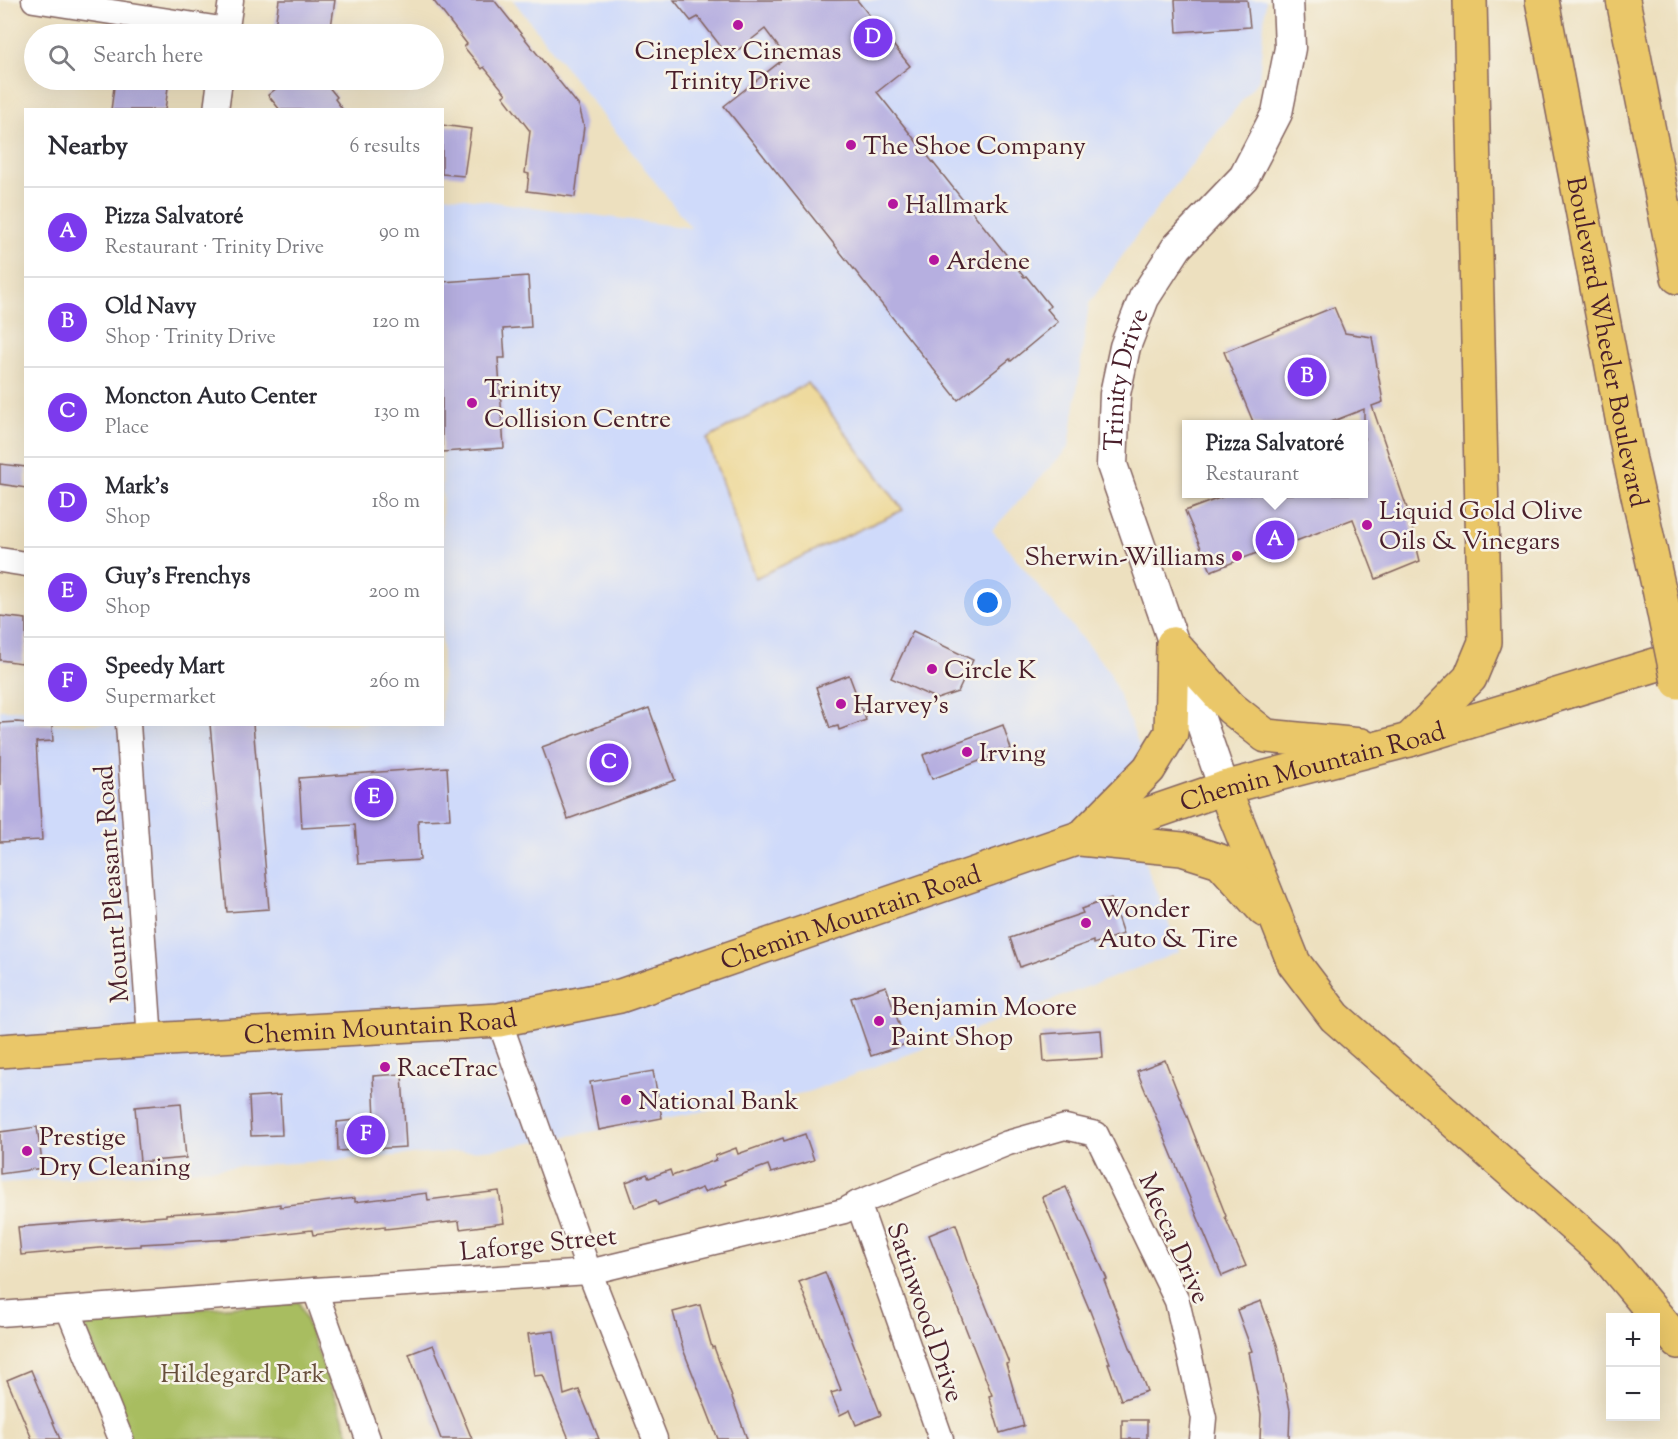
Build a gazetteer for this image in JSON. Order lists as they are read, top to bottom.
{
  "streets": {
    "main road": ["Boulevard Wheeler Boulevard", "Chemin Mountain Road"],
    "street": [
      "Trinity Drive",
      "Mount Pleasant Road",
      "Mecca Drive",
      "Laforge Street",
      "Satinwood Drive"
    ]
  },
  "crossings": [
    ["Trinity Drive", "Chemin Mountain Road"],
    ["Chemin Mountain Road", "Mount Pleasant Road"],
    ["Mecca Drive", "Laforge Street"],
    ["Laforge Street", "Satinwood Drive"]
  ],
  "parks": ["Hildegard Park"],
  "places": [
    "Cineplex Cinemas Trinity Drive",
    "The Shoe Company",
    "Hallmark",
    "Ardene",
    "Trinity Collision Centre",
    "Liquid Gold Olive Oils & Vinegars",
    "Sherwin-Williams",
    "Circle K",
    "Harvey's",
    "Irving",
    "Wonder Auto & Tire",
    "Benjamin Moore Paint Shop",
    "RaceTrac",
    "National Bank",
    "Prestige Dry Cleaning"
  ],
  "page": {
    "pins": [
      "D",
      "B",
      "A",
      "C",
      "E",
      "F"
    ],
    "search": "Search here",
    "heading": ["Nearby", "6 results"],
    "list": [
      {
        "mark": "A",
        "name": "Pizza Salvatoré",
        "note": "Restaurant · Trinity Drive",
        "value": "90 m"
      },
      {
        "mark": "B",
        "name": "Old Navy",
        "note": "Shop · Trinity Drive",
        "value": "120 m"
      },
      {
        "mark": "C",
        "name": "Moncton Auto Center",
        "note": "Place",
        "value": "130 m"
      },
      {
        "mark": "D",
        "name": "Mark's",
        "note": "Shop",
        "value": "180 m"
      },
      {
        "mark": "E",
        "name": "Guy's Frenchys",
        "note": "Shop",
        "value": "200 m"
      },
      {
        "mark": "F",
        "name": "Speedy Mart",
        "note": "Supermarket",
        "value": "260 m"
      }
    ],
    "popup": ["Pizza Salvatoré", "Restaurant"],
    "map_buttons": ["+", "−"]
  }
}
